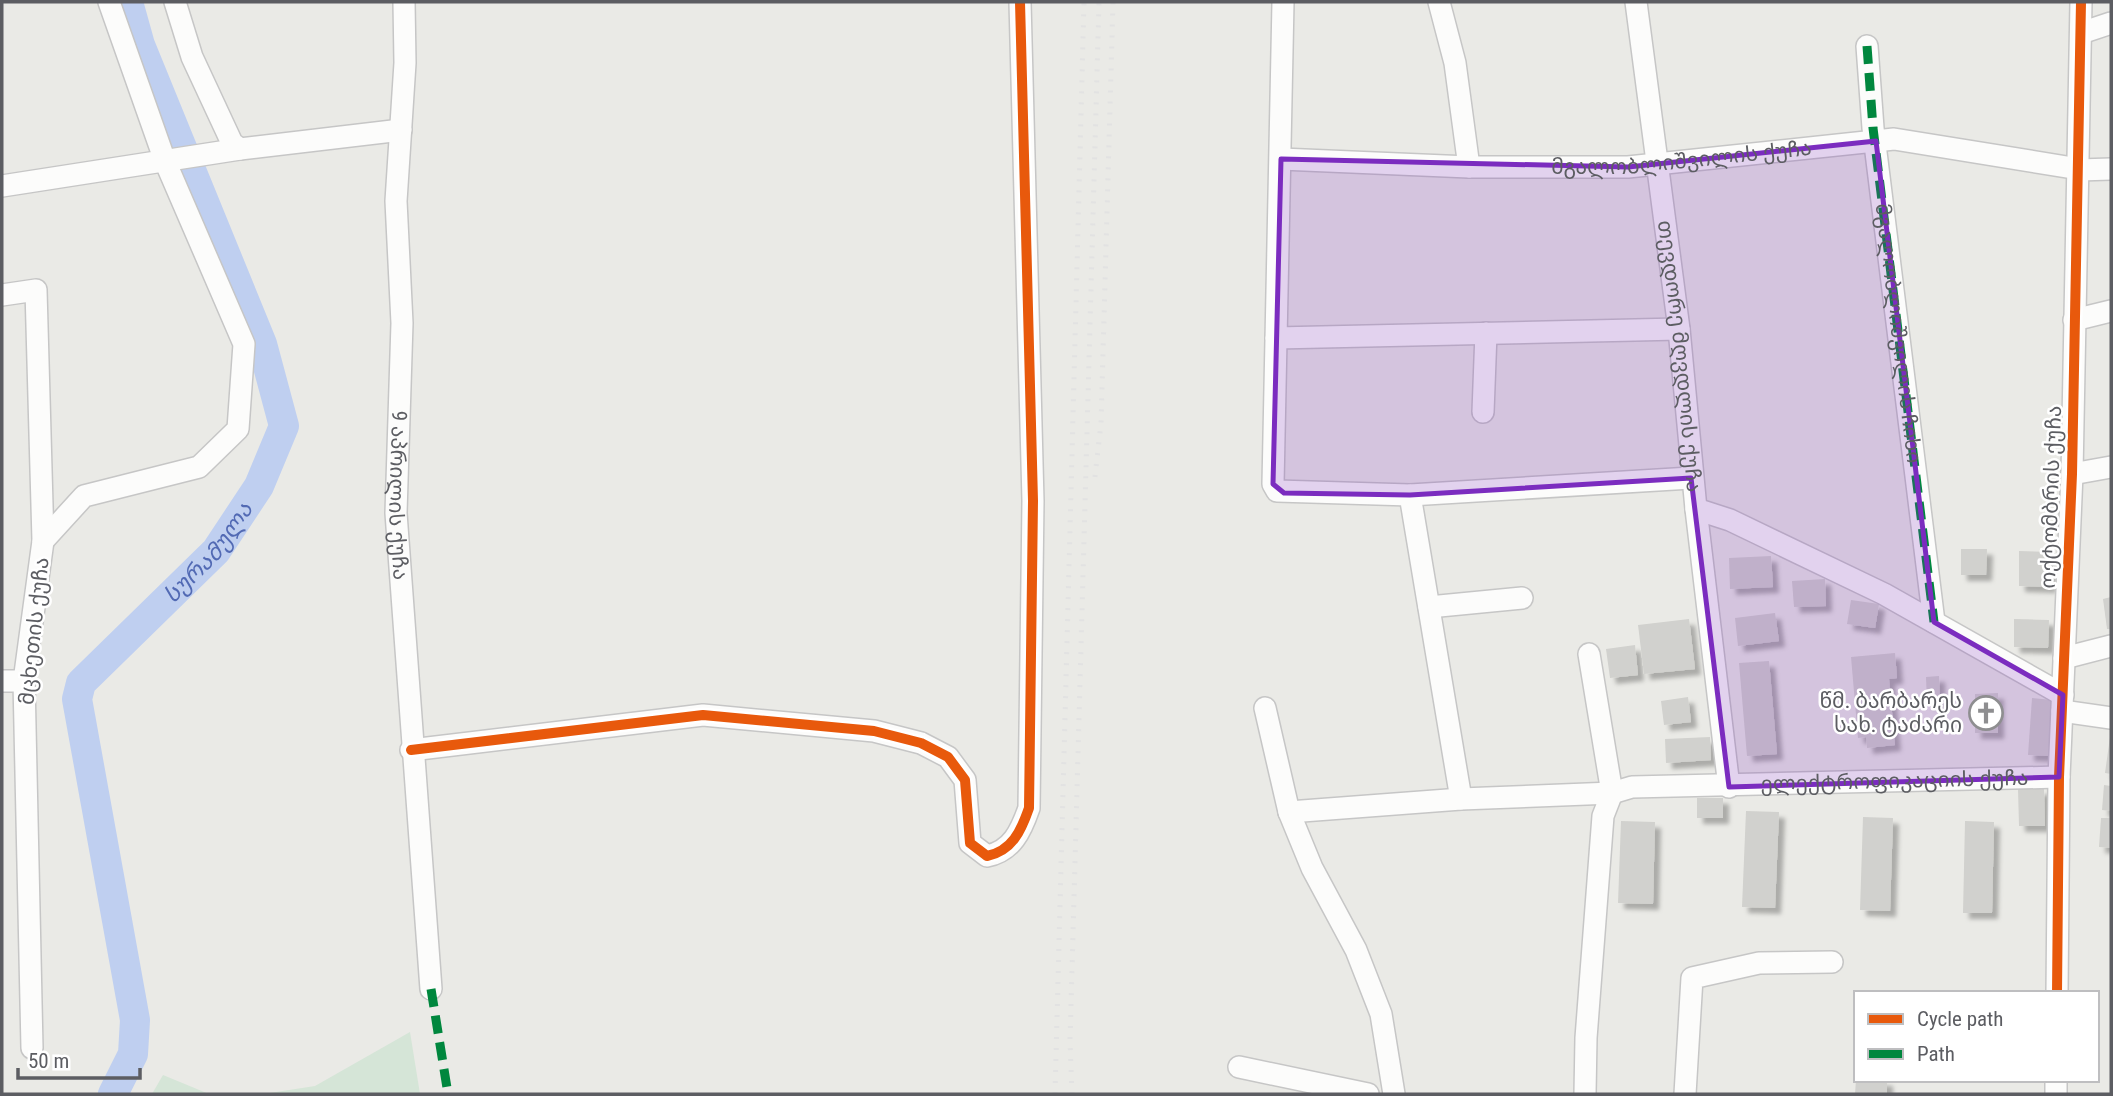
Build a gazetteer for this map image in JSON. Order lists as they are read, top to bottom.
{
  "streets": {
    "street": [
      "მგალობლიშვილის ქუჩა",
      "მგალობლიშვილის ჩიხი",
      "თევდორე მღვდლის ქუჩა",
      "9 აპრილის ქუჩა",
      "ოქტომბრის ქუჩა",
      "მცხეთის ქუჩა",
      "ელექტროფიკაციის ქუჩა"
    ]
  },
  "crossings": [
    ["მგალობლიშვილის ქუჩა", "მგალობლიშვილის ჩიხი"],
    ["მგალობლიშვილის ქუჩა", "თევდორე მღვდლის ქუჩა"],
    ["მგალობლიშვილის ქუჩა", "ოქტომბრის ქუჩა"],
    ["მგალობლიშვილის ჩიხი", "თევდორე მღვდლის ქუჩა"],
    ["თევდორე მღვდლის ქუჩა", "ოქტომბრის ქუჩა"],
    ["თევდორე მღვდლის ქუჩა", "ელექტროფიკაციის ქუჩა"],
    ["ოქტომბრის ქუჩა", "ელექტროფიკაციის ქუჩა"]
  ],
  "water": ["სურამულა"],
  "places": {
    "church": ["წმ. ბარბარეს სახ. ტაძარი"]
  },
  "legend": ["Cycle path", "Path"],
  "scale_bar": "50 m"
}
